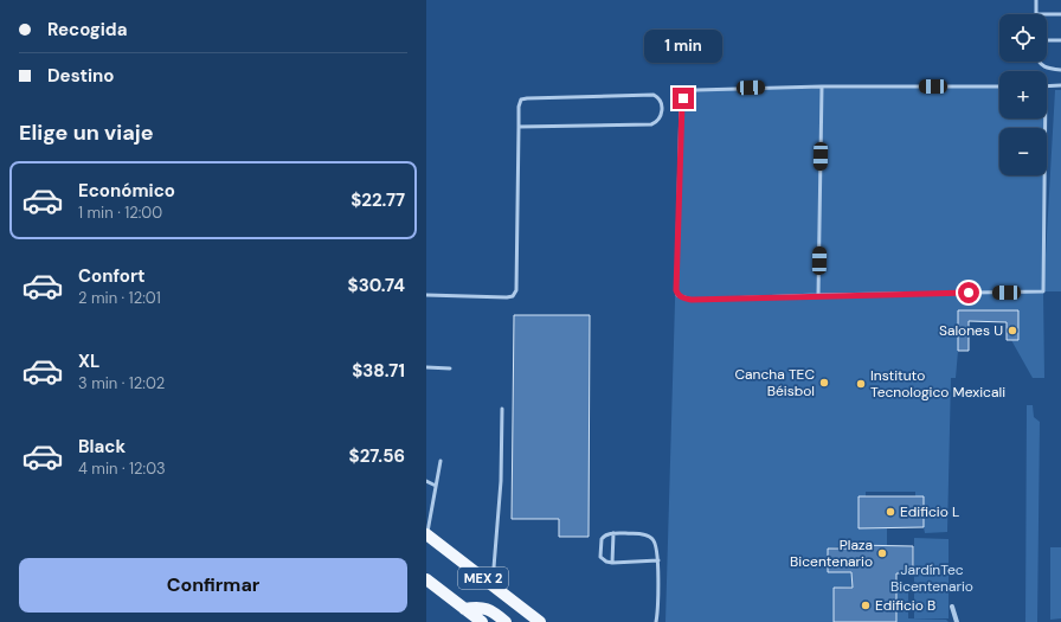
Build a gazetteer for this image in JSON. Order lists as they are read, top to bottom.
{
  "streets": {
    "main road": ["MEX 2"]
  },
  "parks": ["JardínTec Bicentenario"],
  "places": [
    "Salones U",
    "Cancha TEC Béisbol",
    "Instituto Tecnologico Mexicali",
    "Edificio L",
    "Plaza Bicentenario",
    "Edificio B"
  ],
  "page": {
    "banner": ["Recogida", "Destino"],
    "map_buttons": ["+", "−"],
    "bubble": "1 min",
    "heading": "Elige un viaje",
    "list": [
      {
        "name": "Económico",
        "note": "1 min · 12:00",
        "value": "$22.77"
      },
      {
        "name": "Confort",
        "note": "2 min · 12:01",
        "value": "$30.74"
      },
      {
        "name": "XL",
        "note": "3 min · 12:02",
        "value": "$38.71"
      },
      {
        "name": "Black",
        "note": "4 min · 12:03",
        "value": "$27.56"
      }
    ],
    "buttons": "Confirmar"
  }
}
